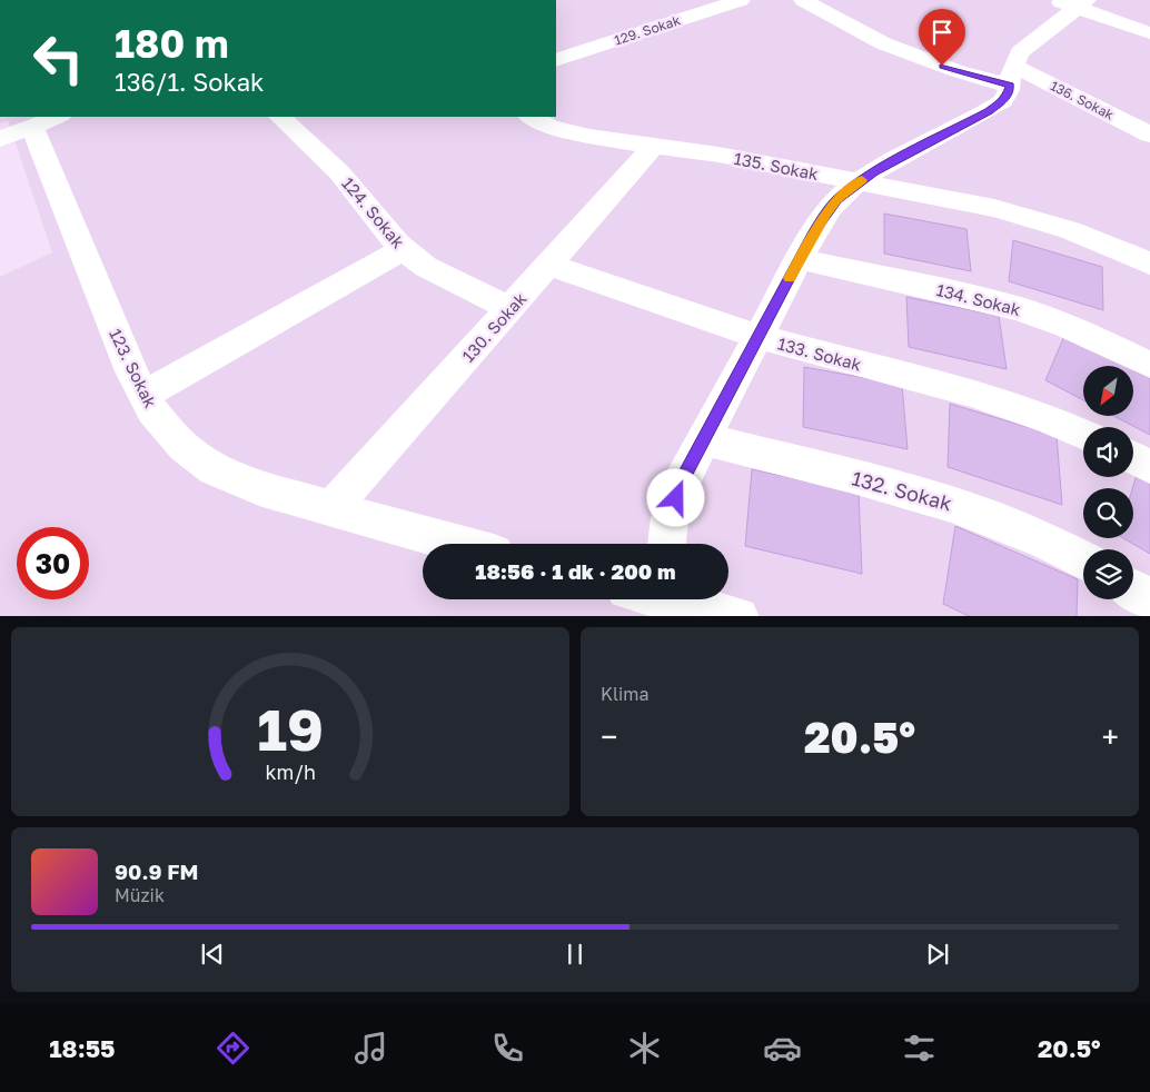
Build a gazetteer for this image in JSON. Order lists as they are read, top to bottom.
{
  "streets": {
    "street": [
      "129. Sokak",
      "136. Sokak",
      "135. Sokak",
      "124. Sokak",
      "134. Sokak",
      "130. Sokak",
      "133. Sokak",
      "123. Sokak",
      "132. Sokak"
    ]
  },
  "crossings": [
    ["135. Sokak", "130. Sokak"],
    ["124. Sokak", "130. Sokak"],
    ["130. Sokak", "133. Sokak"],
    ["130. Sokak", "123. Sokak"]
  ],
  "north": "bottom left",
  "page": {
    "turn": ["180 m", "136/1. Sokak"],
    "limit": "30",
    "trip": "18:56 · 1 dk · 200 m",
    "tile": "Klima",
    "heat": ["−", "20.5°", "+"],
    "song": ["90.9 FM", "Müzik"],
    "tabs": ["18:55", "20.5°"],
    "gauge": ["19", "km/h"]
  }
}
